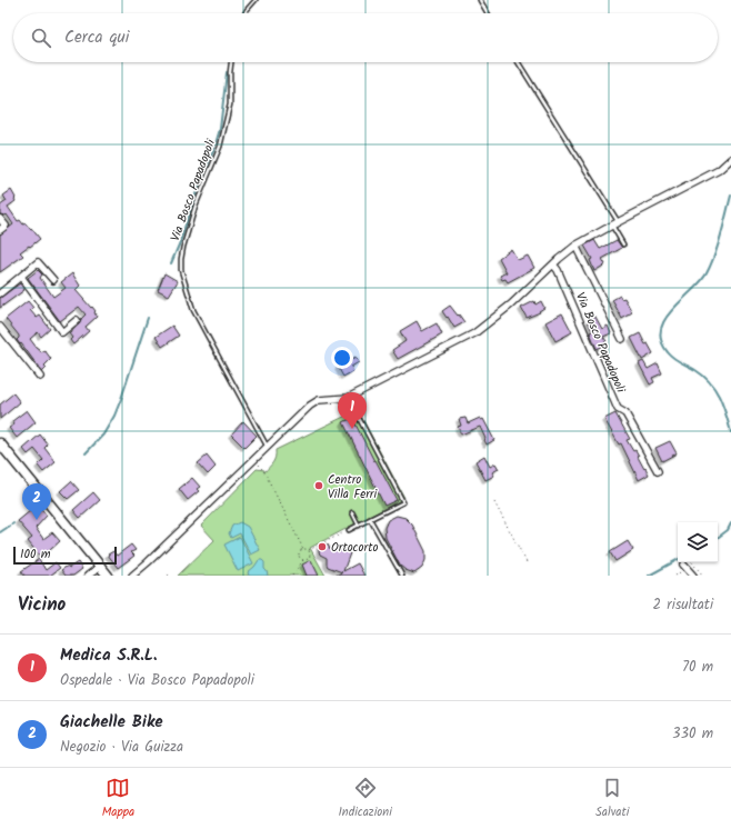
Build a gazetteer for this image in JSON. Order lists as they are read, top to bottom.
{
  "streets": {
    "street": ["Via Bosco Papadopoli"]
  },
  "places": ["Centro Villa Ferri", "Ortocorto"],
  "scale_bar": "100 m",
  "page": {
    "search": "Cerca qui",
    "pins": ["1", "2"],
    "scale": "100 m",
    "heading": ["Vicino", "2 risultati"],
    "list": [
      {
        "mark": "1",
        "name": "Medica S.R.L.",
        "note": "Ospedale · Via Bosco Papadopoli",
        "value": "70 m"
      },
      {
        "mark": "2",
        "name": "Giachelle Bike",
        "note": "Negozio · Via Guizza",
        "value": "330 m"
      }
    ],
    "nav": ["Mappa", "Indicazioni", "Salvati"]
  }
}
